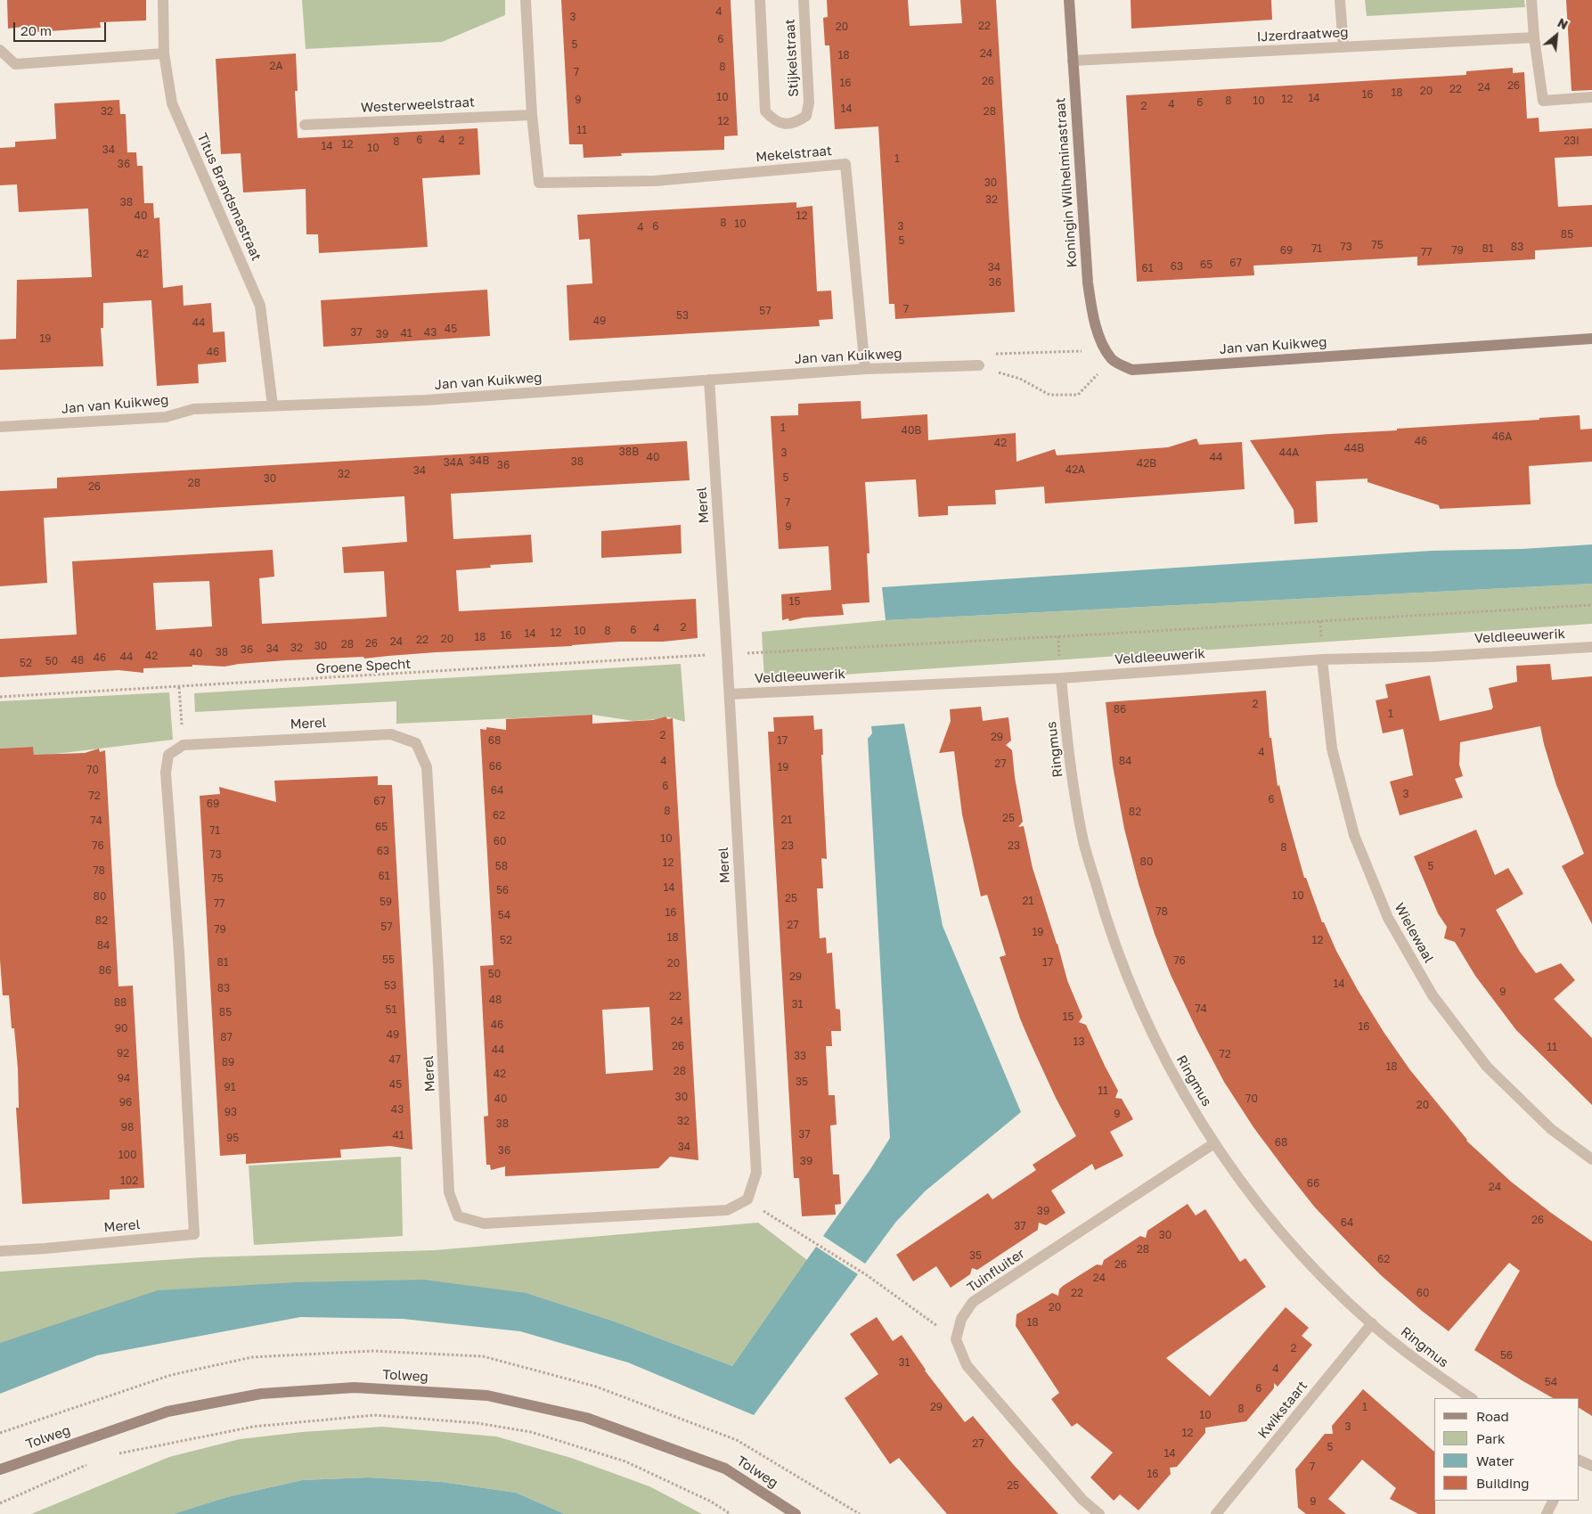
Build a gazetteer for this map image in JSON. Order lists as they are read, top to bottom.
{
  "streets": {
    "street": [
      "IJzerdraatweg",
      "Stijkelstraat",
      "Westerweelstraat",
      "Mekelstraat",
      "Koningin Wilhelminastraat",
      "Titus Brandsmastraat",
      "Jan van Kuikweg",
      "Merel",
      "Veldleeuwerik",
      "Ringmus",
      "Wielewaal",
      "Tuinfluiter",
      "Tolweg",
      "Kwikstaart"
    ],
    "path": ["Groene Specht"]
  },
  "crossings": [
    ["IJzerdraatweg", "Koningin Wilhelminastraat"],
    ["Westerweelstraat", "Mekelstraat"],
    ["Mekelstraat", "Jan van Kuikweg"],
    ["Koningin Wilhelminastraat", "Jan van Kuikweg"],
    ["Titus Brandsmastraat", "Jan van Kuikweg"],
    ["Jan van Kuikweg", "Merel"],
    ["Merel", "Veldleeuwerik"],
    ["Merel", "Groene Specht"],
    ["Veldleeuwerik", "Ringmus"],
    ["Veldleeuwerik", "Wielewaal"],
    ["Ringmus", "Tuinfluiter"],
    ["Ringmus", "Kwikstaart"]
  ],
  "house_numbers": [
    "4",
    "3",
    "22",
    "20",
    "6",
    "5",
    "24",
    "18",
    "2A",
    "8",
    "7",
    "26",
    "16",
    "26",
    "24",
    "22",
    "20",
    "18",
    "16",
    "10",
    "14",
    "12",
    "9",
    "8",
    "10",
    "6",
    "4",
    "2",
    "14",
    "32",
    "28",
    "12",
    "11",
    "6",
    "4",
    "2",
    "23I",
    "8",
    "12",
    "14",
    "10",
    "34",
    "1",
    "36",
    "30",
    "32",
    "38",
    "40",
    "12",
    "8",
    "10",
    "6",
    "3",
    "4",
    "85",
    "5",
    "75",
    "73",
    "83",
    "71",
    "81",
    "69",
    "79",
    "77",
    "42",
    "67",
    "65",
    "63",
    "34",
    "61",
    "36",
    "7",
    "57",
    "53",
    "49",
    "44",
    "45",
    "37",
    "43",
    "41",
    "39",
    "19",
    "46",
    "1",
    "40B",
    "46A",
    "46",
    "42",
    "44B",
    "38B",
    "3",
    "44A",
    "40",
    "44",
    "34B",
    "38",
    "34A",
    "42B",
    "36",
    "42A",
    "34",
    "32",
    "5",
    "30",
    "28",
    "26",
    "7",
    "9",
    "15",
    "2",
    "4",
    "6",
    "10",
    "8",
    "12",
    "14",
    "16",
    "18",
    "20",
    "22",
    "24",
    "26",
    "28",
    "30",
    "32",
    "34",
    "36",
    "38",
    "40",
    "42",
    "44",
    "46",
    "48",
    "50",
    "52",
    "2",
    "86",
    "1",
    "2",
    "29",
    "68",
    "17",
    "4",
    "4",
    "84",
    "27",
    "66",
    "19",
    "70",
    "6",
    "64",
    "3",
    "72",
    "6",
    "67",
    "69",
    "8",
    "82",
    "62",
    "25",
    "21",
    "74",
    "65",
    "71",
    "10",
    "60",
    "76",
    "23",
    "23",
    "8",
    "63",
    "73",
    "80",
    "12",
    "58",
    "5",
    "78",
    "61",
    "75",
    "14",
    "56",
    "10",
    "80",
    "25",
    "21",
    "59",
    "77",
    "78",
    "16",
    "54",
    "82",
    "27",
    "57",
    "79",
    "19",
    "7",
    "18",
    "52",
    "12",
    "84",
    "55",
    "76",
    "81",
    "17",
    "20",
    "86",
    "50",
    "29",
    "14",
    "53",
    "83",
    "9",
    "22",
    "48",
    "88",
    "31",
    "74",
    "51",
    "85",
    "15",
    "24",
    "46",
    "16",
    "90",
    "49",
    "87",
    "13",
    "26",
    "11",
    "44",
    "92",
    "72",
    "33",
    "47",
    "89",
    "18",
    "28",
    "42",
    "94",
    "35",
    "45",
    "91",
    "11",
    "30",
    "40",
    "70",
    "96",
    "20",
    "43",
    "93",
    "9",
    "32",
    "38",
    "98",
    "37",
    "41",
    "95",
    "68",
    "34",
    "36",
    "100",
    "39",
    "102",
    "66",
    "24",
    "39",
    "26",
    "64",
    "37",
    "30",
    "28",
    "35",
    "62",
    "26",
    "24",
    "22",
    "60",
    "20",
    "18",
    "2",
    "56",
    "31",
    "4",
    "54",
    "6",
    "29",
    "1",
    "8",
    "10",
    "3",
    "12",
    "27",
    "5",
    "14",
    "7",
    "16",
    "25",
    "9"
  ],
  "legend": [
    "Road",
    "Park",
    "Water",
    "Building"
  ],
  "scale_bar": "20 m",
  "north": "top right"
}
